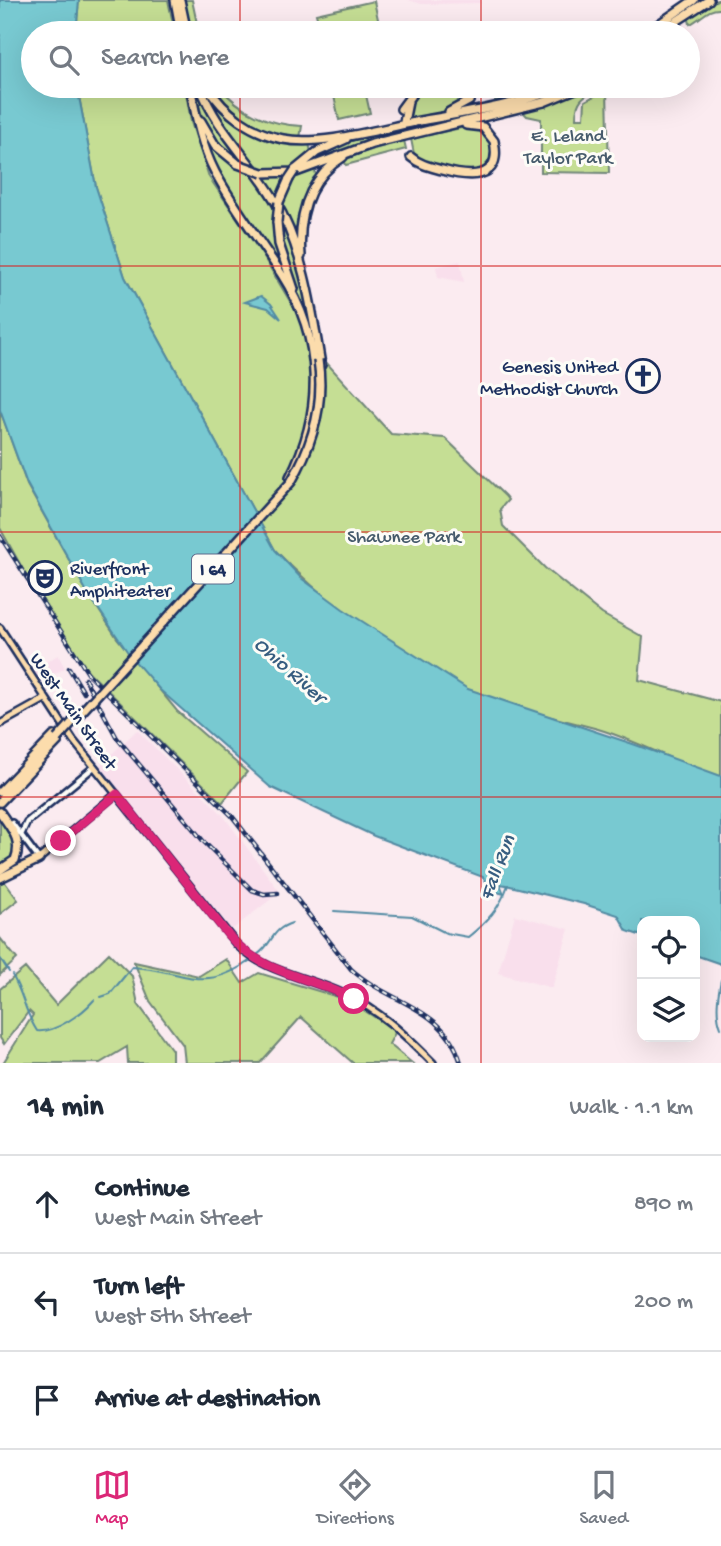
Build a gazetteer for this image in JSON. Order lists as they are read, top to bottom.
{
  "streets": {
    "highway": ["I 64"],
    "main road": ["West Main Street"]
  },
  "water": ["Ohio River", "Fall Run"],
  "parks": ["E. Leland Taylor Park", "Shawnee Park"],
  "places": {
    "church": ["Genesis United Methodist Church"],
    "theatre": ["Riverfront Amphiteater"]
  },
  "page": {
    "search": "Search here",
    "heading": ["14 min", "Walk · 1.1 km"],
    "list": [
      ["Continue", "West Main Street", "890 m"],
      ["Turn left", "West 5th Street", "200 m"],
      "Arrive at destination"
    ],
    "nav": ["Map", "Directions", "Saved"]
  }
}
